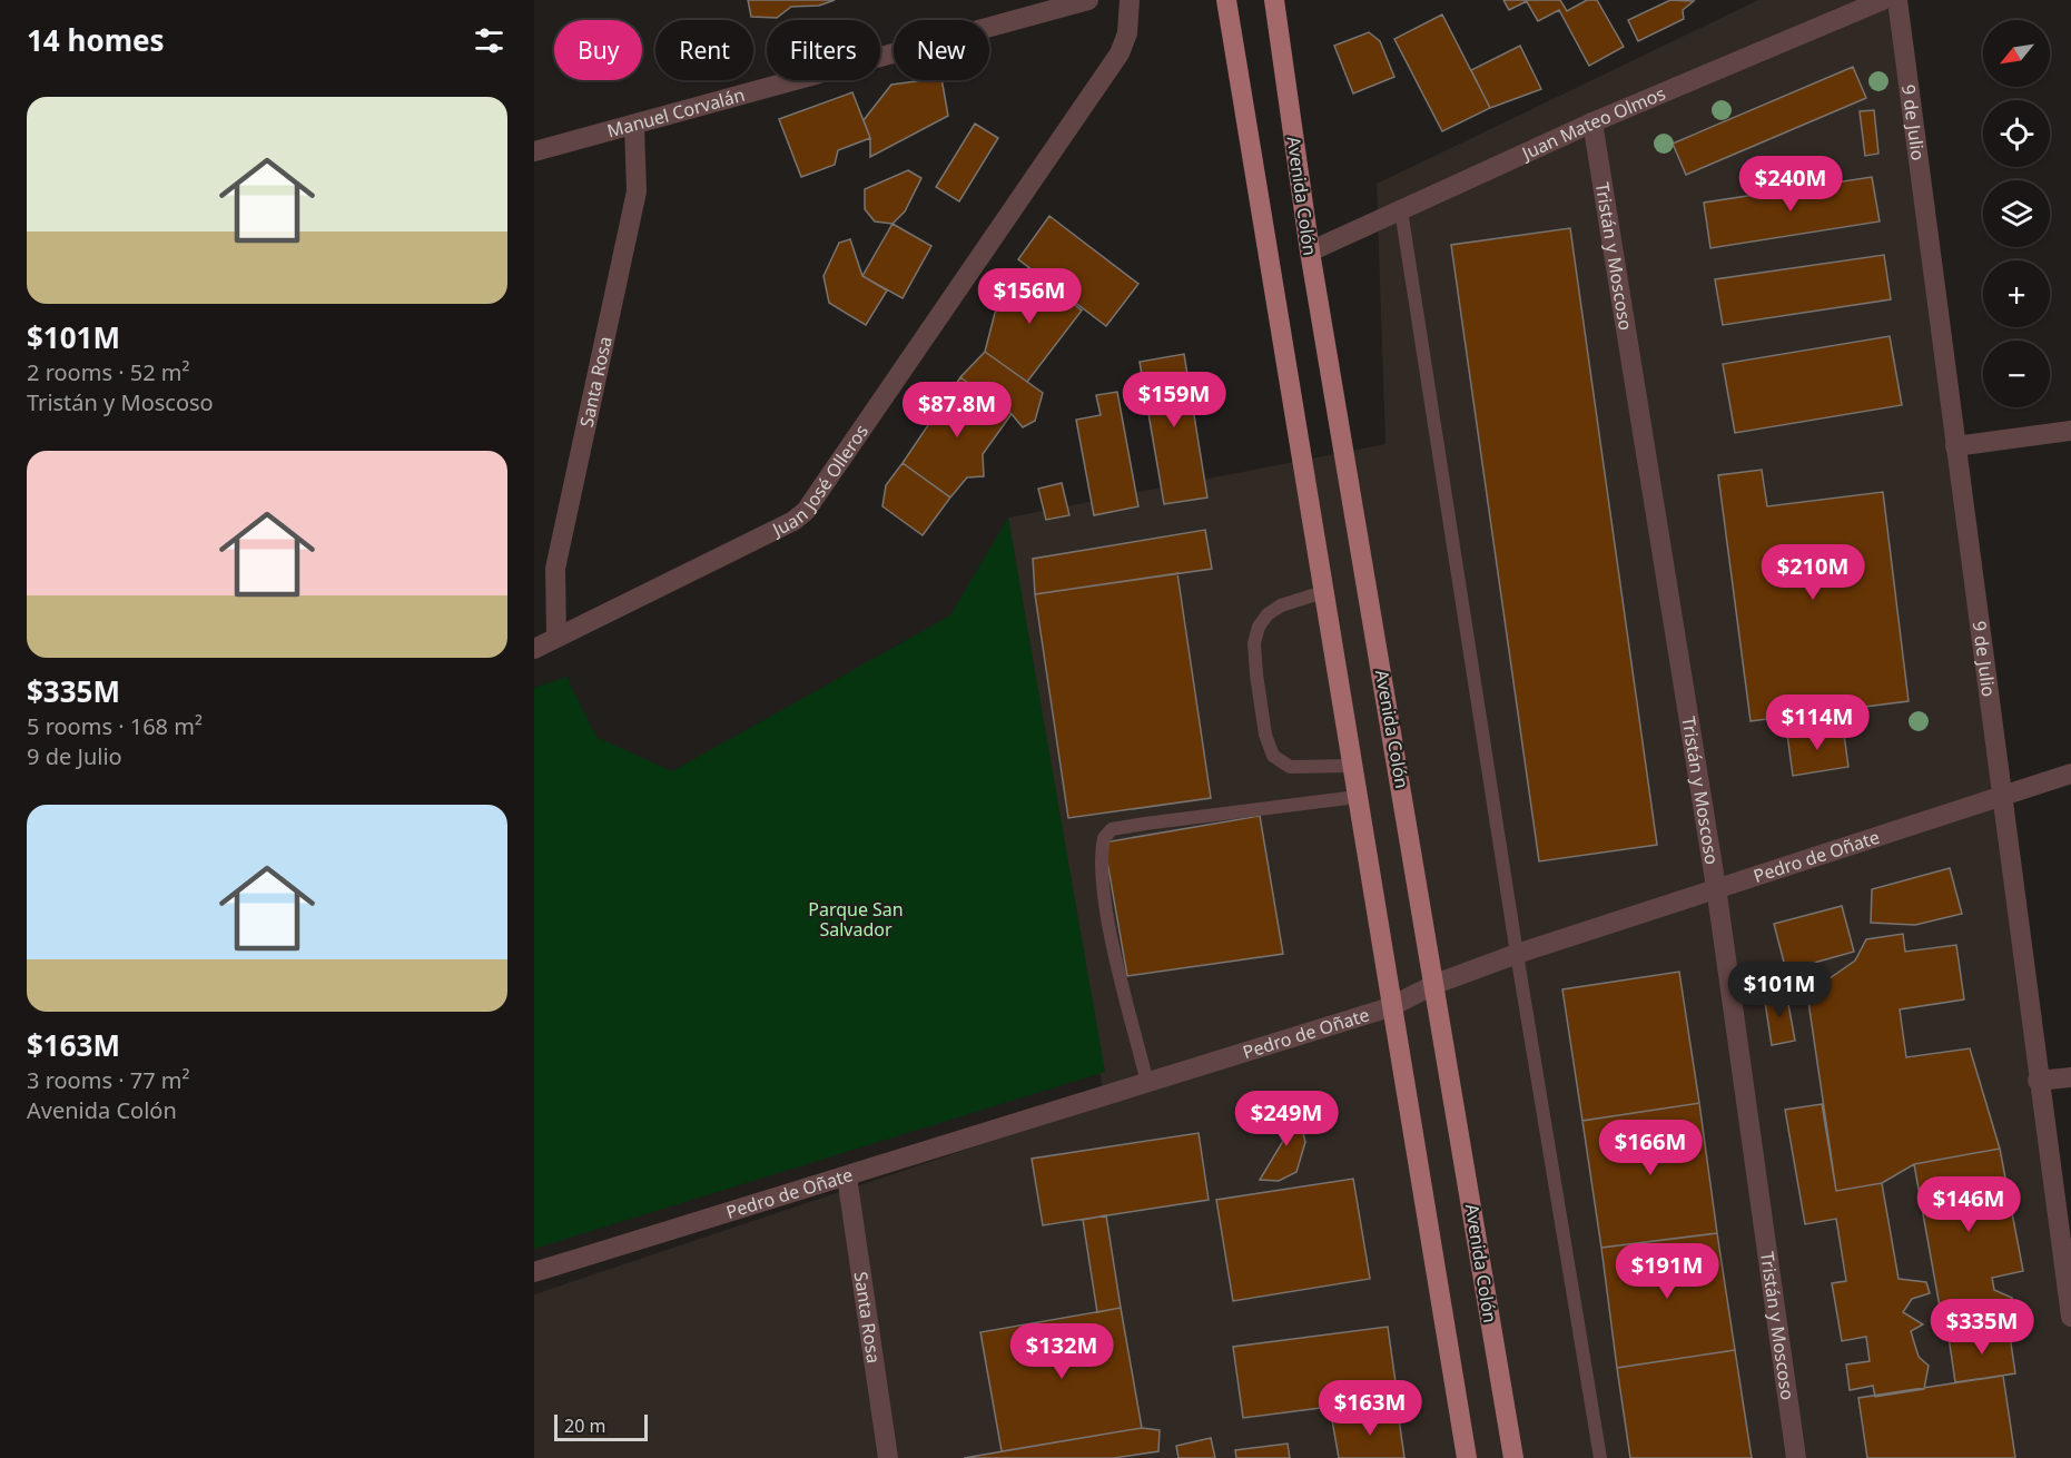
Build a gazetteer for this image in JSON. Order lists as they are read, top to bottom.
{
  "streets": {
    "main road": ["Avenida Colón"],
    "street": [
      "Manuel Corvalán",
      "Juan Mateo Olmos",
      "9 de Julio",
      "Tristán y Moscoso",
      "Santa Rosa",
      "Juan José Olleros",
      "Pedro de Oñate"
    ]
  },
  "crossings": [
    ["Manuel Corvalán", "Santa Rosa"],
    ["Juan Mateo Olmos", "Avenida Colón"],
    ["Juan Mateo Olmos", "Tristán y Moscoso"],
    ["9 de Julio", "Pedro de Oñate"],
    ["Avenida Colón", "Pedro de Oñate"],
    ["Tristán y Moscoso", "Pedro de Oñate"],
    ["Santa Rosa", "Juan José Olleros"],
    ["Santa Rosa", "Pedro de Oñate"]
  ],
  "parks": ["Parque San Salvador"],
  "scale_bar": "20 m",
  "north": "bottom left",
  "page": {
    "heading": "14 homes",
    "map_buttons": ["+", "−"],
    "chip": [
      "Buy",
      "Rent",
      "Filters",
      "New"
    ],
    "list": [
      {
        "name": "$101M",
        "note": "2 rooms · 52 m² · Tristán y Moscoso"
      },
      {
        "name": "$335M",
        "note": "5 rooms · 168 m² · 9 de Julio"
      },
      {
        "name": "$163M",
        "note": "3 rooms · 77 m² · Avenida Colón"
      }
    ],
    "price": [
      "$240M",
      "$156M",
      "$159M",
      "$87.8M",
      "$210M",
      "$114M",
      "$101M",
      "$249M",
      "$166M",
      "$146M",
      "$191M",
      "$335M",
      "$132M",
      "$163M"
    ],
    "scale": "20 m"
  }
}
